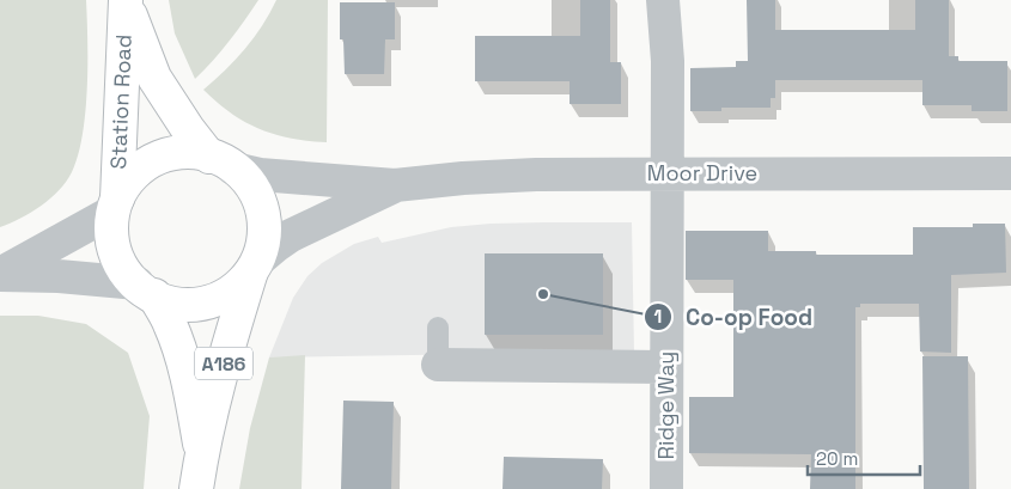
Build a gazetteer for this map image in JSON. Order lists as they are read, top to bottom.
{
  "streets": {
    "main road": ["Station Road", "A186"],
    "street": ["Moor Drive", "Ridge Way"]
  },
  "crossings": [
    ["Station Road", "Moor Drive"],
    ["Station Road", "A186"],
    ["Moor Drive", "A186"],
    ["Moor Drive", "Ridge Way"]
  ],
  "places": ["Co-op Food"],
  "scale_bar": "20 m"
}
